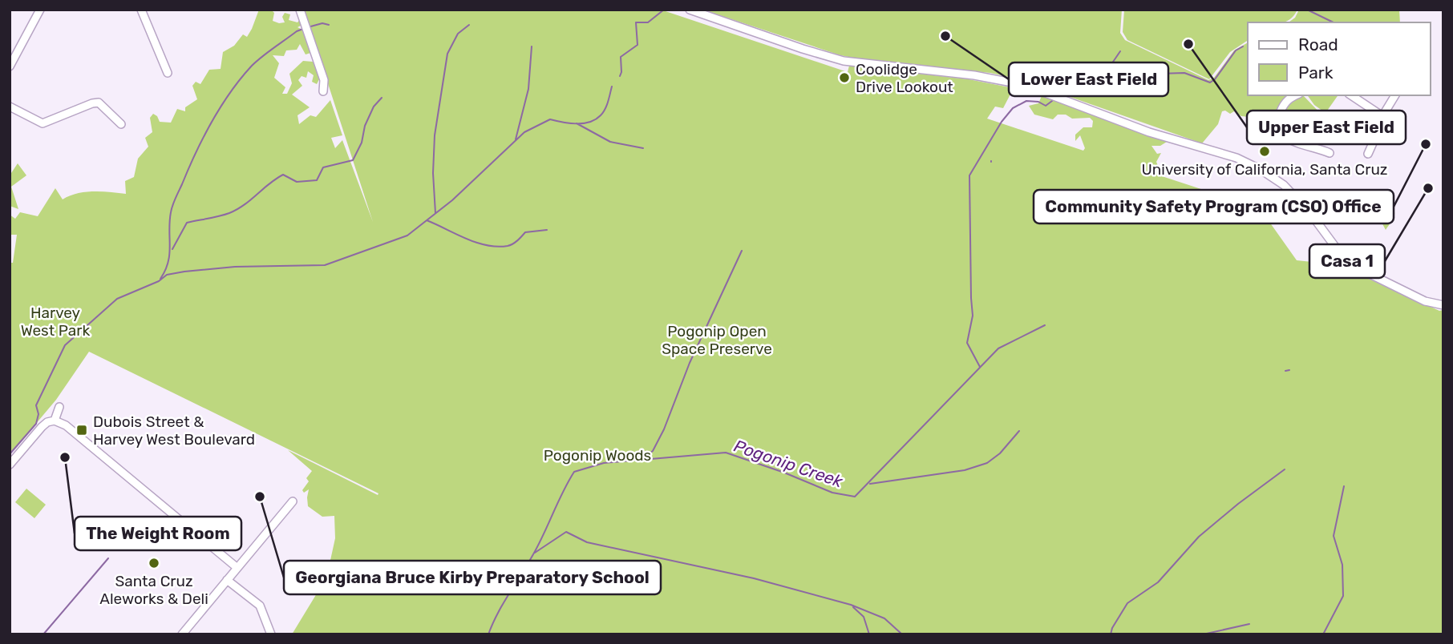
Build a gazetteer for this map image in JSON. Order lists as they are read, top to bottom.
{
  "water": ["Pogonip Creek"],
  "parks": ["Harvey West Park", "Pogonip Open Space Preserve", "Pogonip Woods"],
  "places": {
    "other": [
      "Lower East Field",
      "Upper East Field",
      "Coolidge Drive Lookout",
      "Community Safety Program (CSO) Office",
      "University of California, Santa Cruz",
      "Casa 1",
      "The Weight Room",
      "Georgiana Bruce Kirby Preparatory School",
      "Santa Cruz Aleworks & Deli"
    ],
    "transit": ["Dubois Street & Harvey West Boulevard"]
  },
  "legend": ["Road", "Park"]
}
